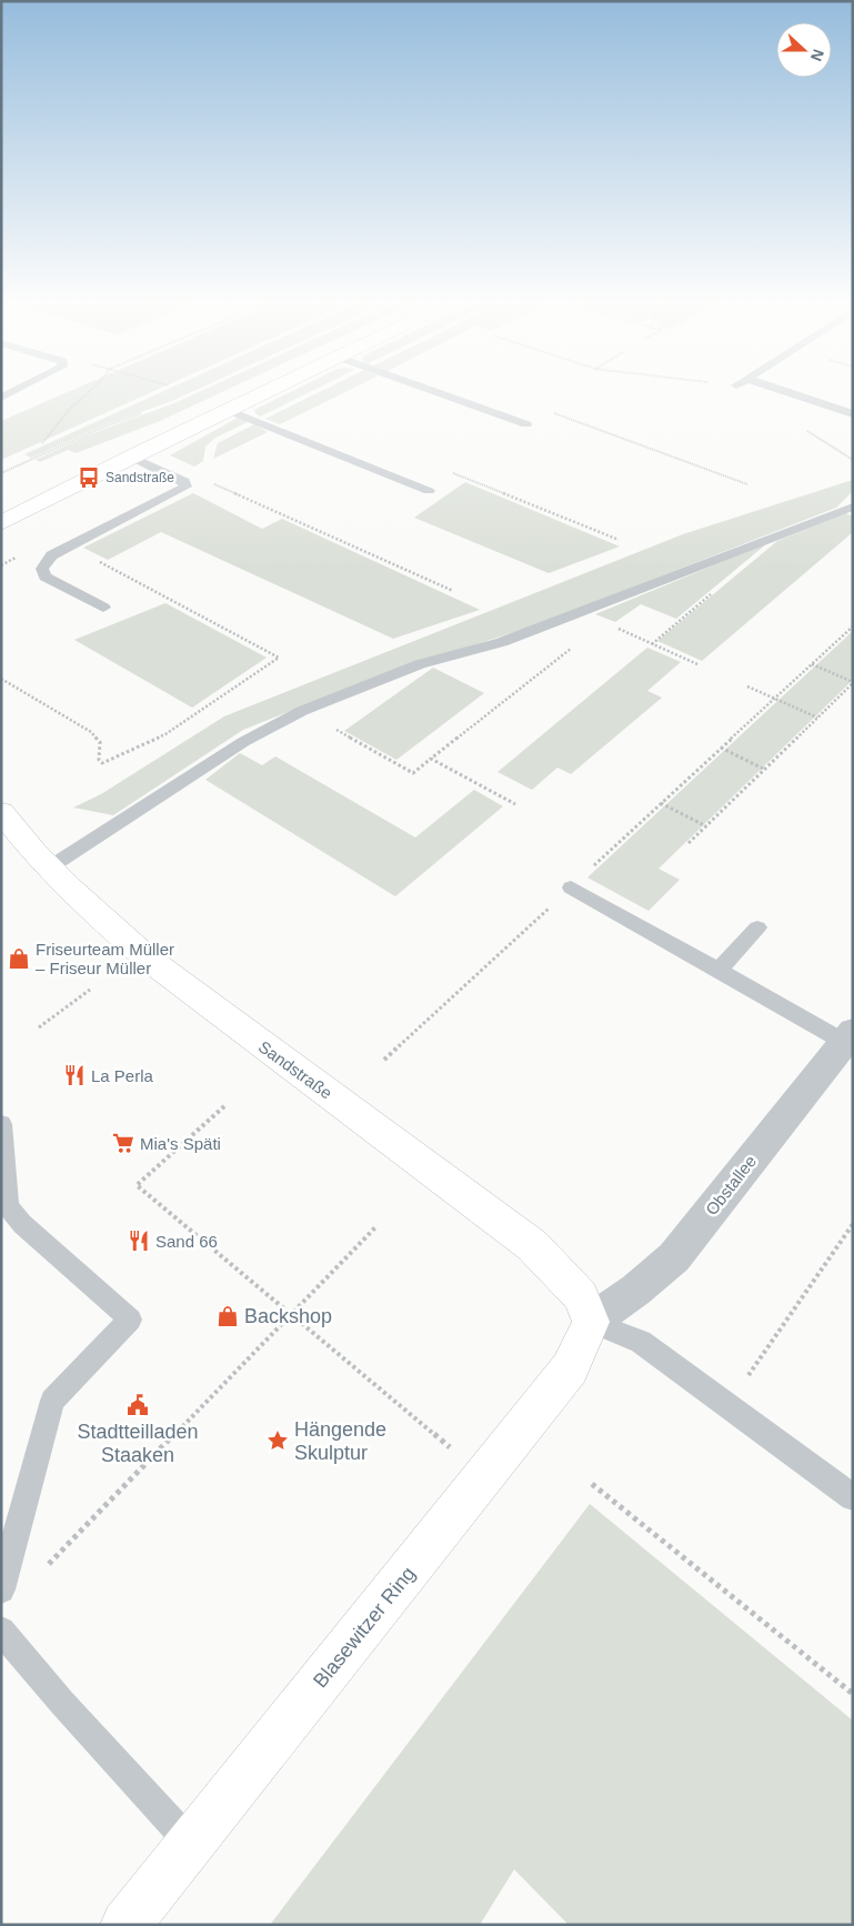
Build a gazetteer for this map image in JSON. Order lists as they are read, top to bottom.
{
  "streets": {
    "street": ["Sandstraße", "Obstallee", "Blasewitzer Ring"]
  },
  "crossings": [
    ["Sandstraße", "Obstallee"],
    ["Sandstraße", "Blasewitzer Ring"],
    ["Obstallee", "Blasewitzer Ring"]
  ],
  "places": {
    "bus stop": ["Sandstraße"],
    "shop": ["Friseurteam Müller – Friseur Müller", "Backshop"],
    "restaurant": ["La Perla", "Sand 66"],
    "supermarket": ["Mia's Späti"],
    "public building": ["Stadtteilladen Staaken"],
    "place": ["Hängende Skulptur"]
  },
  "north": "right"
}
